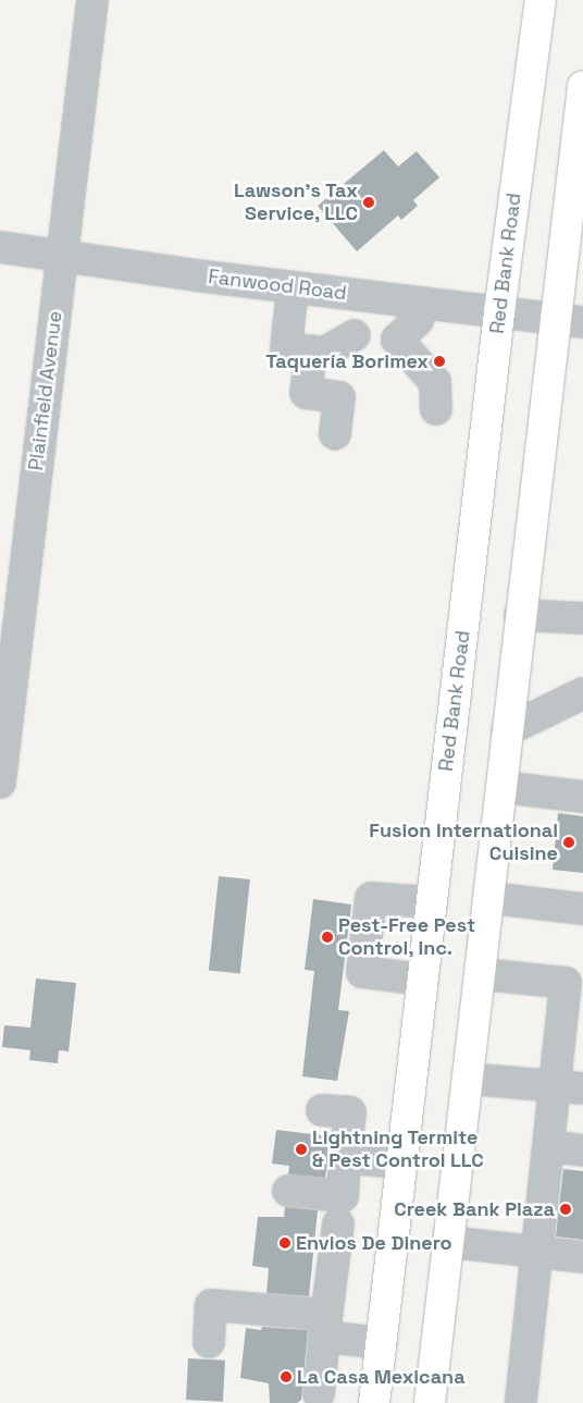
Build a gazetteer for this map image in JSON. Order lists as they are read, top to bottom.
{
  "streets": {
    "main road": ["Red Bank Road"],
    "street": ["Fanwood Road", "Plainfield Avenue"]
  },
  "crossings": [
    ["Red Bank Road", "Fanwood Road"],
    ["Fanwood Road", "Plainfield Avenue"]
  ],
  "places": [
    "Lawson's Tax Service, LLC",
    "Taquería Borimex",
    "Fusion International Cuisine",
    "Pest-Free Pest Control, Inc.",
    "Lightning Termite & Pest Control LLC",
    "Creek Bank Plaza",
    "Envios De Dinero",
    "La Casa Mexicana"
  ]
}
